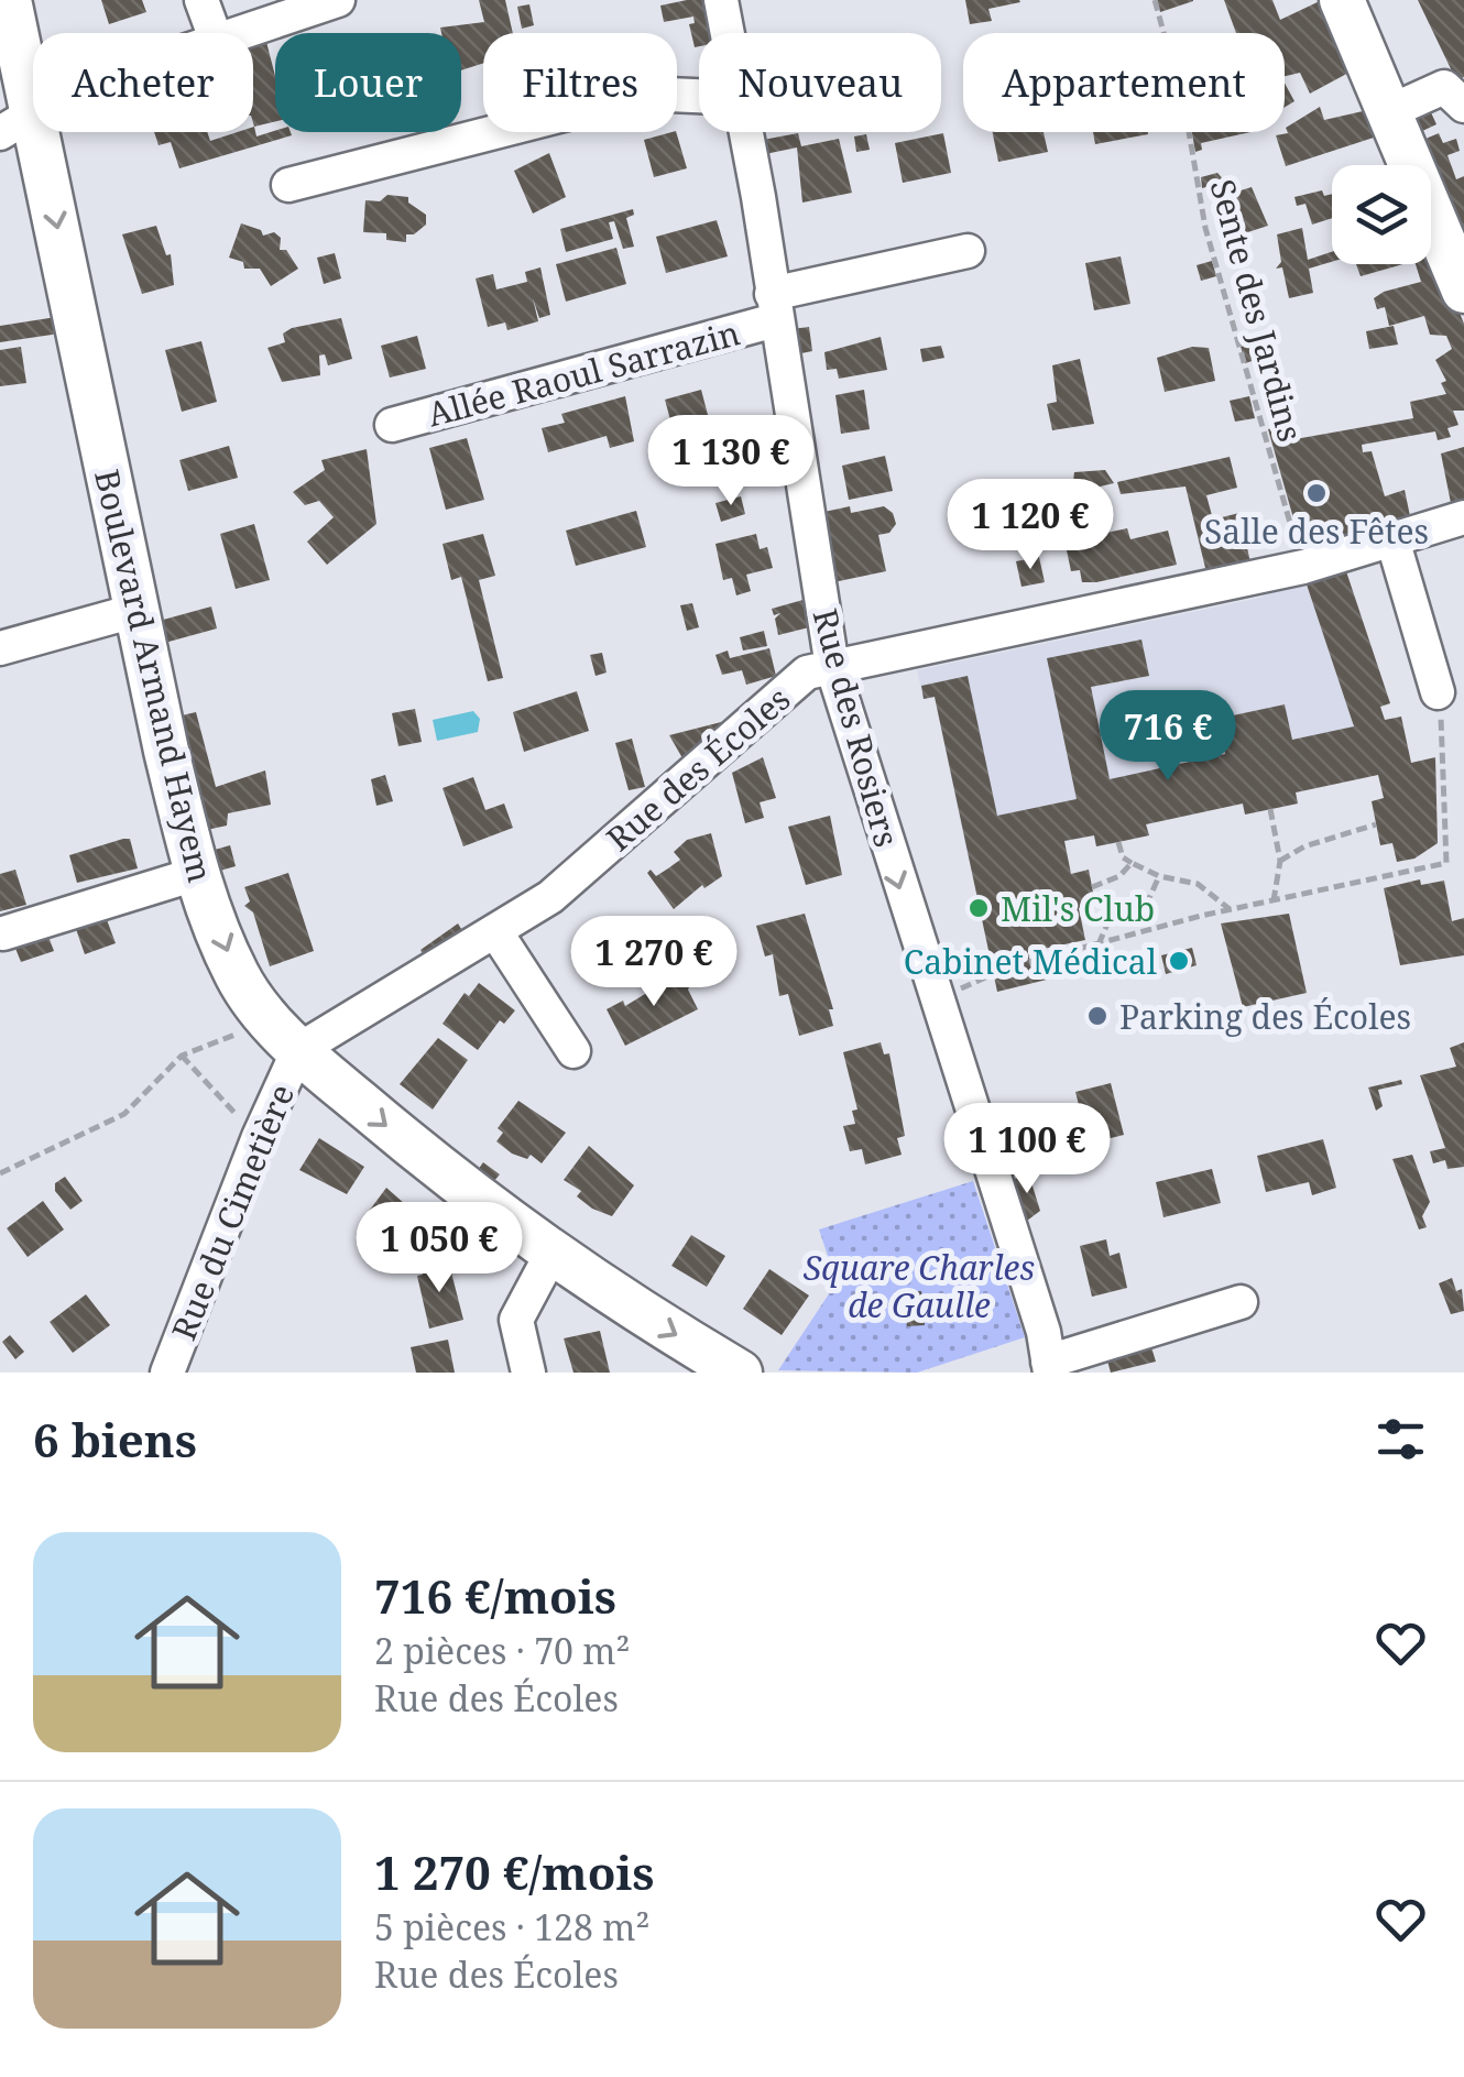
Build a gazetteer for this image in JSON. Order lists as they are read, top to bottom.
{
  "streets": {
    "main road": ["Boulevard Armand Hayem"],
    "street": [
      "Allée Raoul Sarrazin",
      "Rue des Rosiers",
      "Rue des Écoles",
      "Rue du Cimetière"
    ],
    "path": ["Sente des Jardins"]
  },
  "crossings": [
    ["Sente des Jardins", "Rue des Écoles"],
    ["Allée Raoul Sarrazin", "Rue des Rosiers"],
    ["Boulevard Armand Hayem", "Rue des Écoles"],
    ["Boulevard Armand Hayem", "Rue du Cimetière"],
    ["Rue des Rosiers", "Rue des Écoles"],
    ["Rue des Écoles", "Rue du Cimetière"]
  ],
  "one_way": ["Boulevard Armand Hayem", "Rue des Rosiers"],
  "parks": ["Square Charles de Gaulle"],
  "places": [
    "Salle des Fêtes",
    "Mil's Club",
    "Cabinet Médical",
    "Parking des Écoles"
  ],
  "page": {
    "chip": [
      "Acheter",
      "Louer",
      "Filtres",
      "Nouveau",
      "Appartement"
    ],
    "price": [
      "1 130 €",
      "1 120 €",
      "716 €",
      "1 270 €",
      "1 100 €",
      "1 050 €"
    ],
    "heading": "6 biens",
    "list": [
      {
        "name": "716 €/mois",
        "note": "2 pièces · 70 m² · Rue des Écoles"
      },
      {
        "name": "1 270 €/mois",
        "note": "5 pièces · 128 m² · Rue des Écoles"
      }
    ]
  }
}
